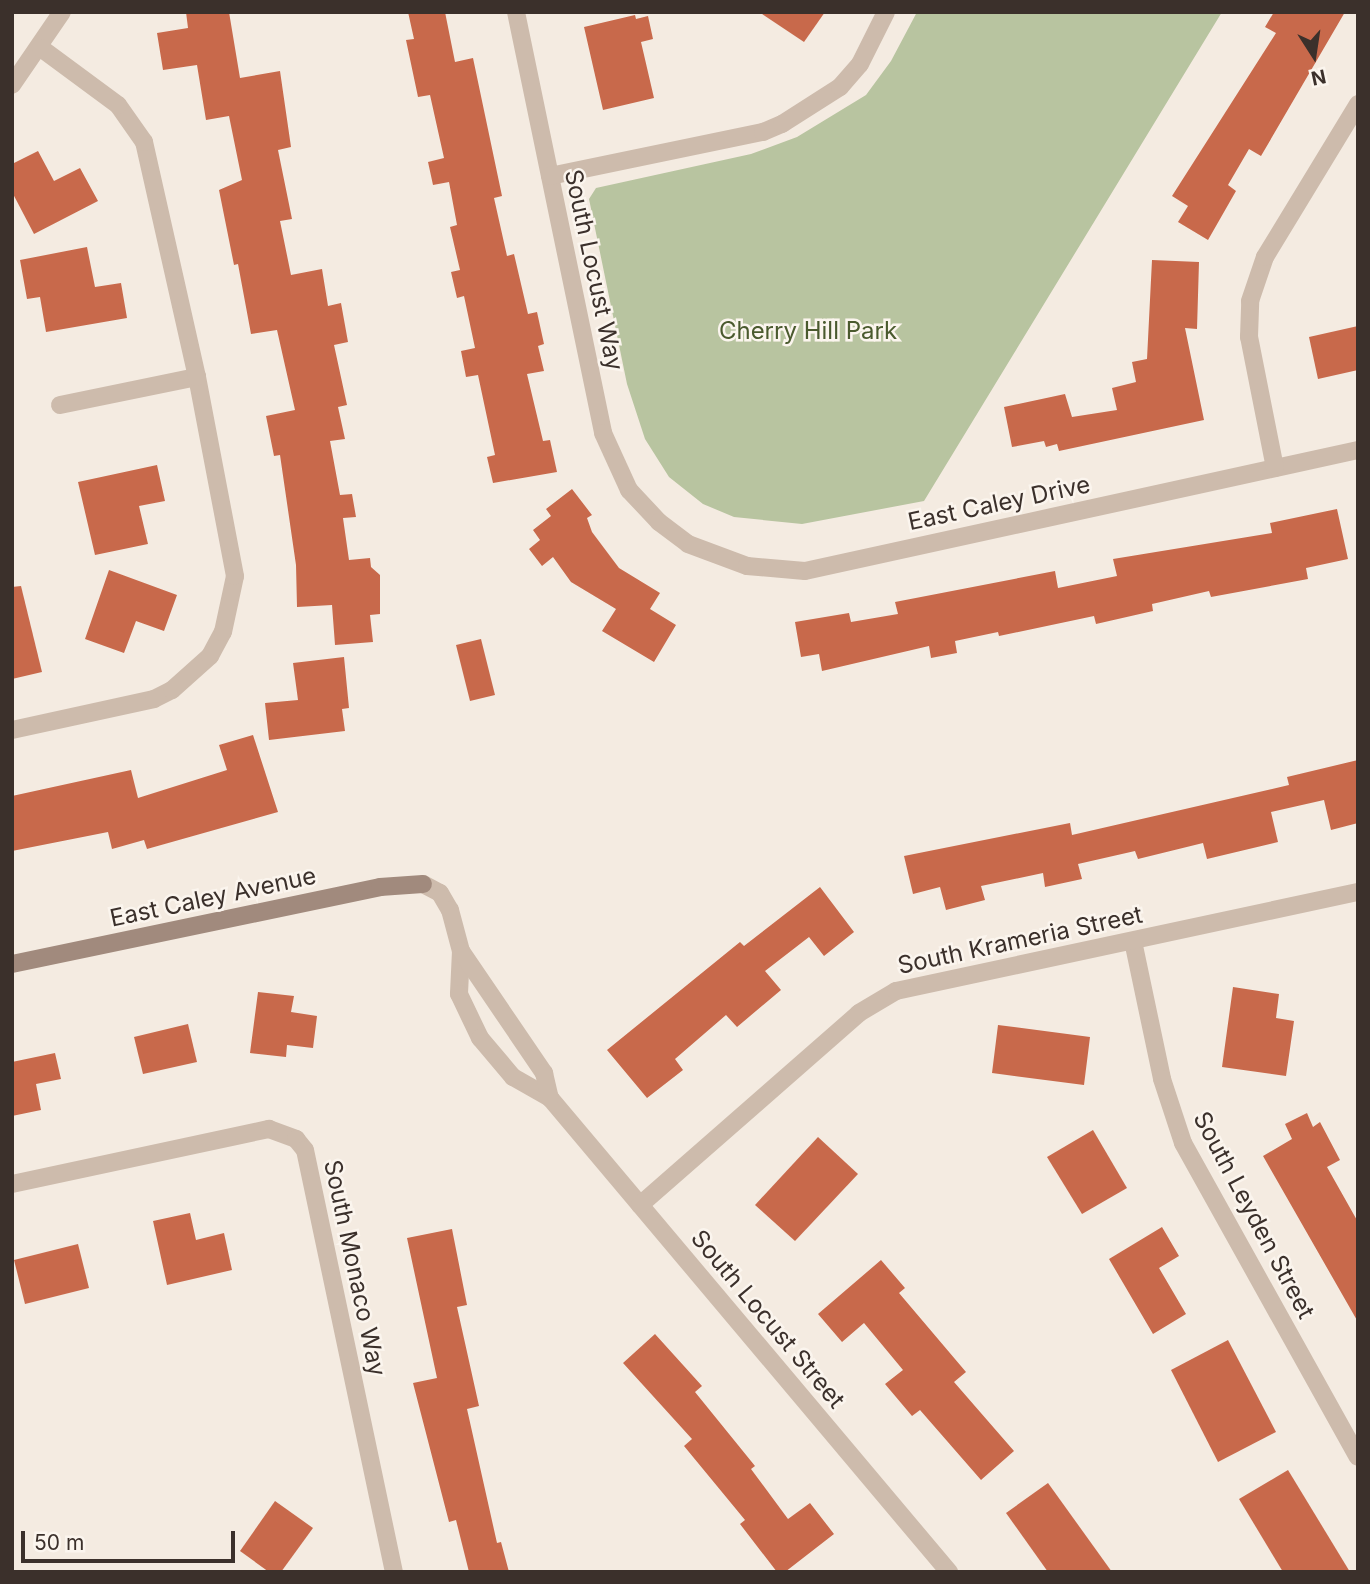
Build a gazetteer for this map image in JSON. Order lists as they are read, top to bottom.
{
  "streets": {
    "street": [
      "South Locust Way",
      "East Caley Drive",
      "East Caley Avenue",
      "South Krameria Street",
      "South Leyden Street",
      "South Monaco Way",
      "South Locust Street"
    ]
  },
  "crossings": [
    ["South Locust Way", "East Caley Drive"],
    ["East Caley Avenue", "South Locust Street"],
    ["South Krameria Street", "South Leyden Street"],
    ["South Krameria Street", "South Locust Street"]
  ],
  "parks": ["Cherry Hill Park"],
  "scale_bar": "50 m",
  "north": "bottom"
}
